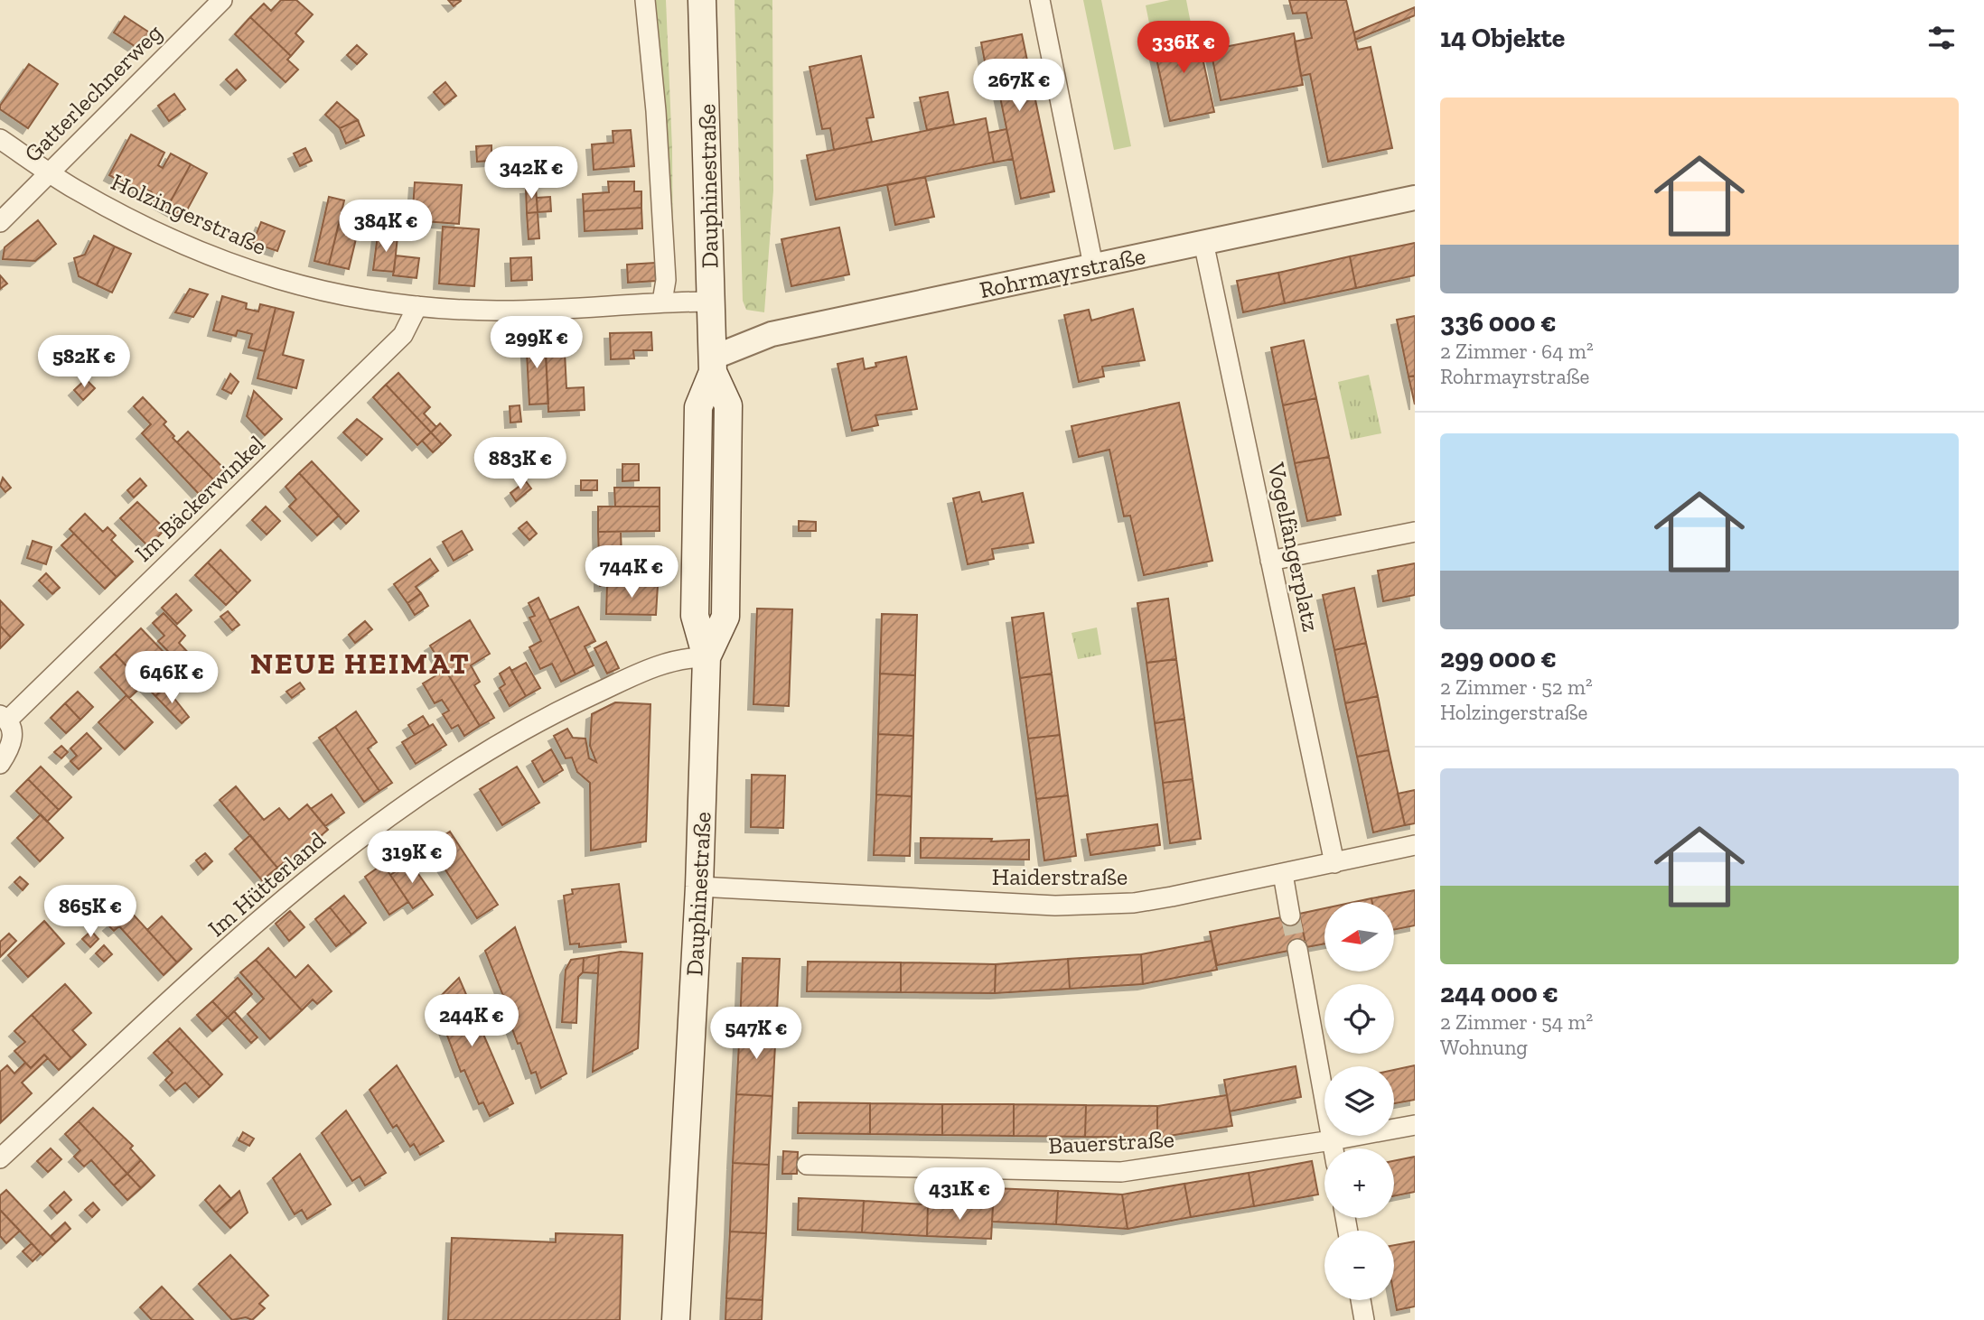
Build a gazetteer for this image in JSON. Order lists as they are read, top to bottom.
{
  "streets": {
    "main road": ["Dauphinestraße"],
    "street": [
      "Gatterlechnerweg",
      "Holzingerstraße",
      "Rohrmayrstraße",
      "Im Bäckerwinkel",
      "Vogelfängerplatz",
      "Haiderstraße",
      "Im Hütterland",
      "Bauerstraße"
    ]
  },
  "crossings": [
    ["Gatterlechnerweg", "Holzingerstraße"],
    ["Dauphinestraße", "Holzingerstraße"],
    ["Dauphinestraße", "Rohrmayrstraße"],
    ["Dauphinestraße", "Haiderstraße"],
    ["Dauphinestraße", "Im Hütterland"],
    ["Holzingerstraße", "Im Bäckerwinkel"],
    ["Rohrmayrstraße", "Vogelfängerplatz"],
    ["Vogelfängerplatz", "Haiderstraße"]
  ],
  "districts": ["NEUE HEIMAT"],
  "north": "left",
  "page": {
    "heading": "14 Objekte",
    "price": [
      "336K €",
      "267K €",
      "342K €",
      "384K €",
      "299K €",
      "582K €",
      "883K €",
      "744K €",
      "646K €",
      "319K €",
      "865K €",
      "244K €",
      "547K €",
      "431K €"
    ],
    "list": [
      {
        "name": "336 000 €",
        "note": "2 Zimmer · 64 m² · Rohrmayrstraße"
      },
      {
        "name": "299 000 €",
        "note": "2 Zimmer · 52 m² · Holzingerstraße"
      },
      {
        "name": "244 000 €",
        "note": "2 Zimmer · 54 m² · Wohnung"
      }
    ],
    "map_buttons": ["+", "−"]
  }
}
